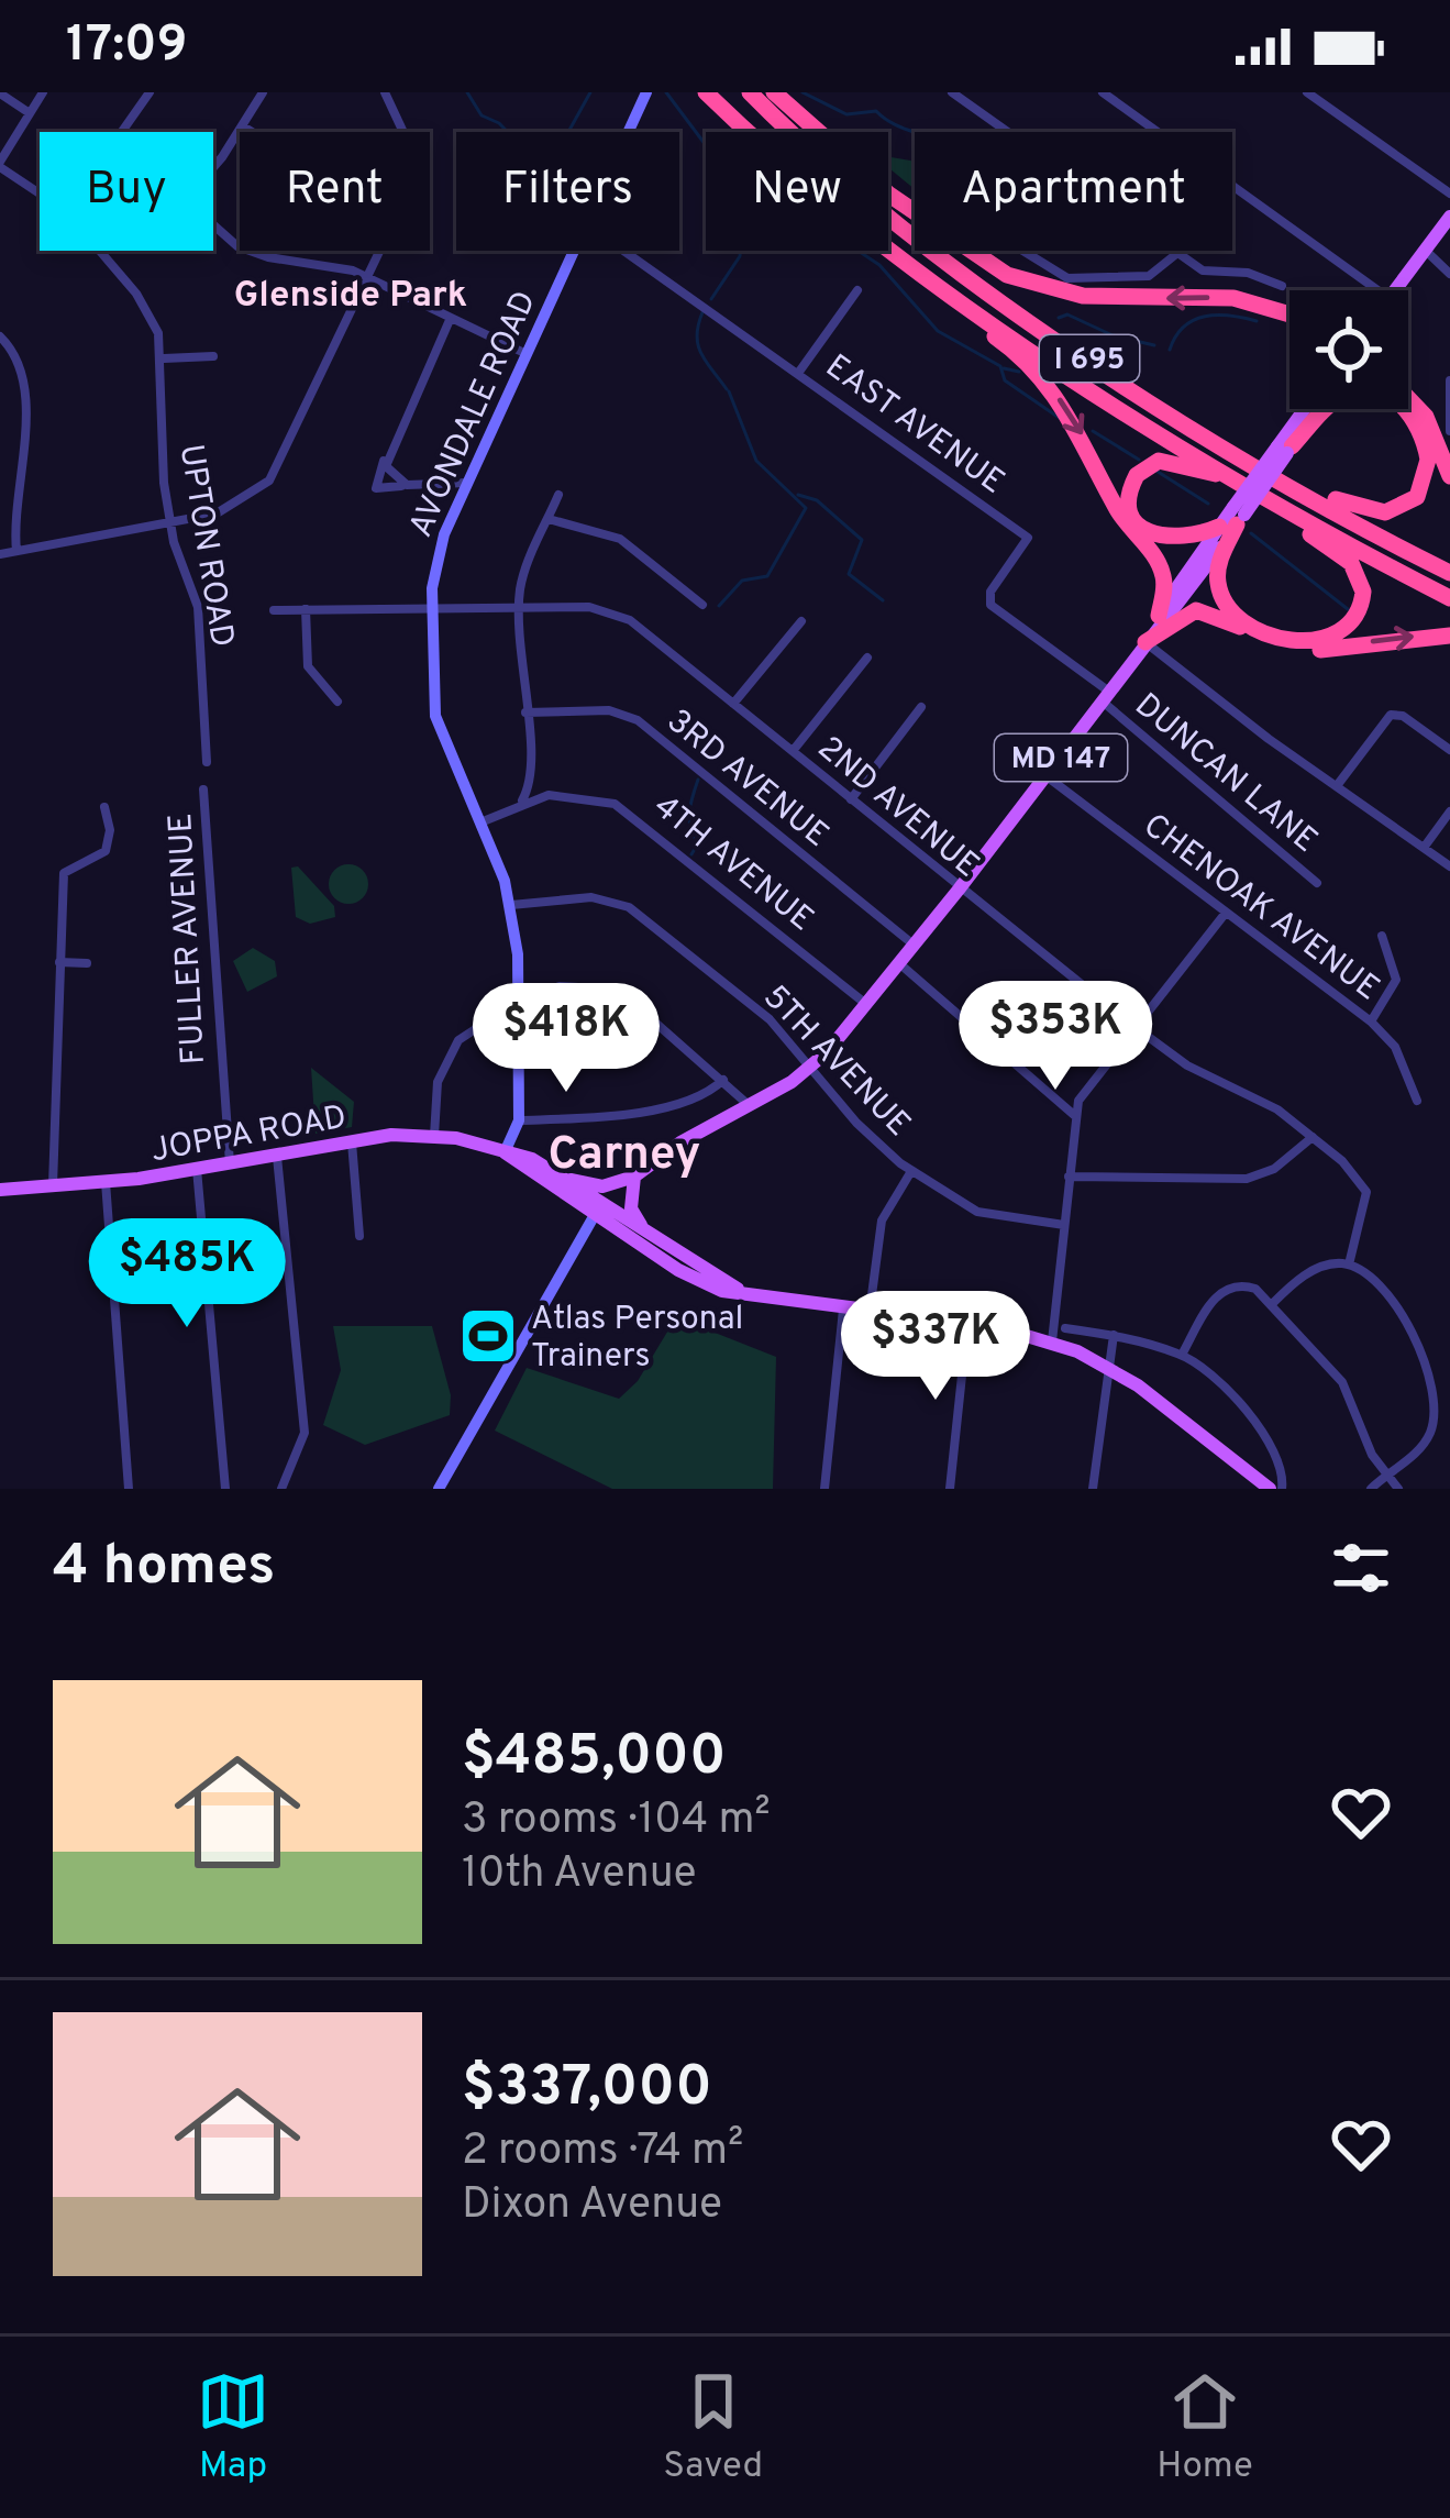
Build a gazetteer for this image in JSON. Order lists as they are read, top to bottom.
{
  "streets": {
    "highway": ["I 695"],
    "main road": ["MD 147", "JOPPA ROAD"],
    "street": [
      "AVONDALE ROAD",
      "EAST AVENUE",
      "UPTON ROAD",
      "DUNCAN LANE",
      "3RD AVENUE",
      "2ND AVENUE",
      "4TH AVENUE",
      "CHENOAK AVENUE",
      "FULLER AVENUE",
      "5TH AVENUE"
    ]
  },
  "crossings": [
    ["AVONDALE ROAD", "2ND AVENUE"],
    ["AVONDALE ROAD", "4TH AVENUE"],
    ["AVONDALE ROAD", "5TH AVENUE"],
    ["AVONDALE ROAD", "JOPPA ROAD"],
    ["EAST AVENUE", "MD 147"],
    ["EAST AVENUE", "DUNCAN LANE"],
    ["MD 147", "DUNCAN LANE"],
    ["MD 147", "3RD AVENUE"],
    ["MD 147", "2ND AVENUE"],
    ["MD 147", "4TH AVENUE"],
    ["MD 147", "CHENOAK AVENUE"],
    ["MD 147", "5TH AVENUE"],
    ["MD 147", "JOPPA ROAD"],
    ["FULLER AVENUE", "JOPPA ROAD"]
  ],
  "districts": ["Glenside Park", "Carney"],
  "places": {
    "sports": ["Atlas Personal Trainers"]
  },
  "page": {
    "status": "17:09",
    "chip": [
      "Buy",
      "Rent",
      "Filters",
      "New",
      "Apartment"
    ],
    "price": [
      "$353K",
      "$418K",
      "$485K",
      "$337K"
    ],
    "heading": "4 homes",
    "list": [
      {
        "name": "$485,000",
        "note": "3 rooms · 104 m² · 10th Avenue"
      },
      {
        "name": "$337,000",
        "note": "2 rooms · 74 m² · Dixon Avenue"
      }
    ],
    "tabs": ["Map", "Saved", "Home"]
  }
}
